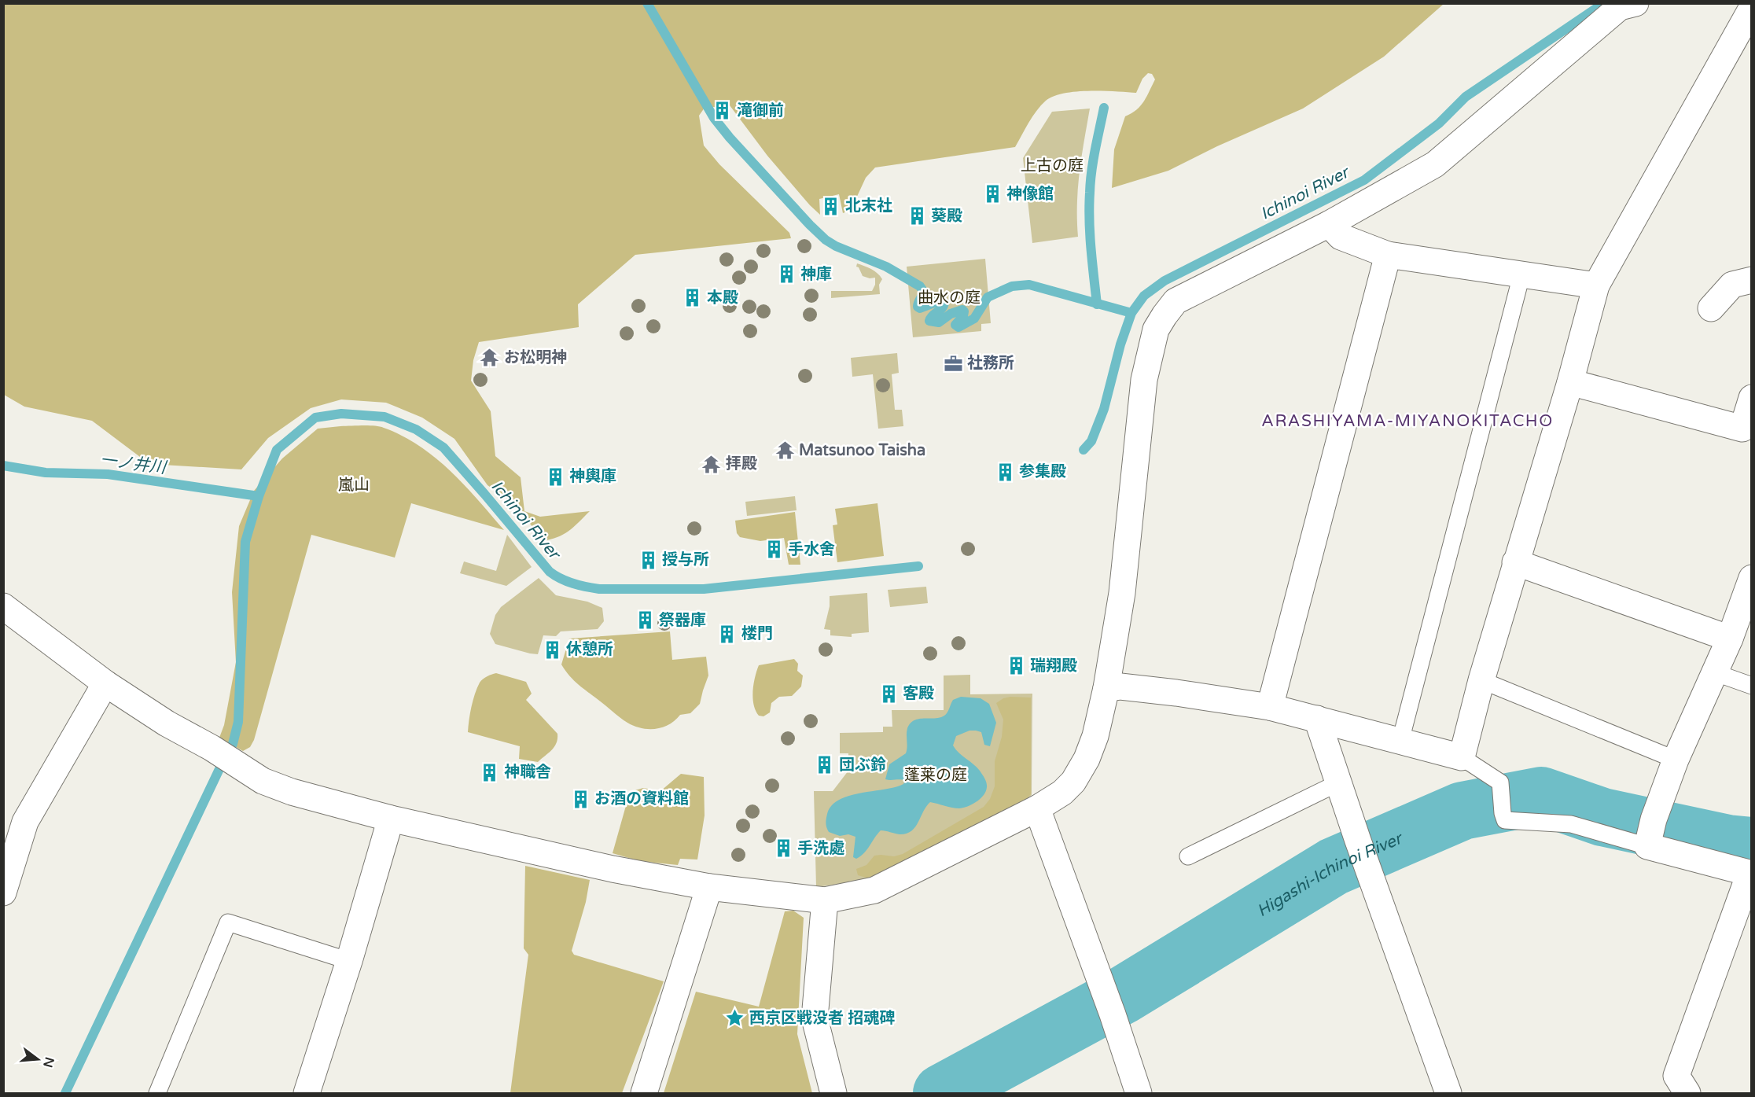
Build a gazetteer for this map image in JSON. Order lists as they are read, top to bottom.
{
  "districts": ["ARASHIYAMA-MIYANOKITACHO"],
  "water": ["Ichinoi River", "一ノ井川", "Higashi-Ichinoi River"],
  "parks": [
    "上古の庭",
    "曲水の庭",
    "嵐山",
    "蓬莱の庭"
  ],
  "places": {
    "building": [
      "滝御前",
      "神像館",
      "北末社",
      "葵殿",
      "神庫",
      "本殿",
      "参集殿",
      "神輿庫",
      "手水舍",
      "授与所",
      "祭器庫",
      "楼門",
      "休憩所",
      "瑞翔殿",
      "客殿",
      "団ぶ鈴",
      "神職舎",
      "お酒の資料館",
      "手洗處"
    ],
    "temple": ["お松明神", "Matsunoo Taisha", "拝殿"],
    "office": ["社務所"],
    "place": ["西京区戦没者 招魂碑"]
  },
  "north": "right"
}
